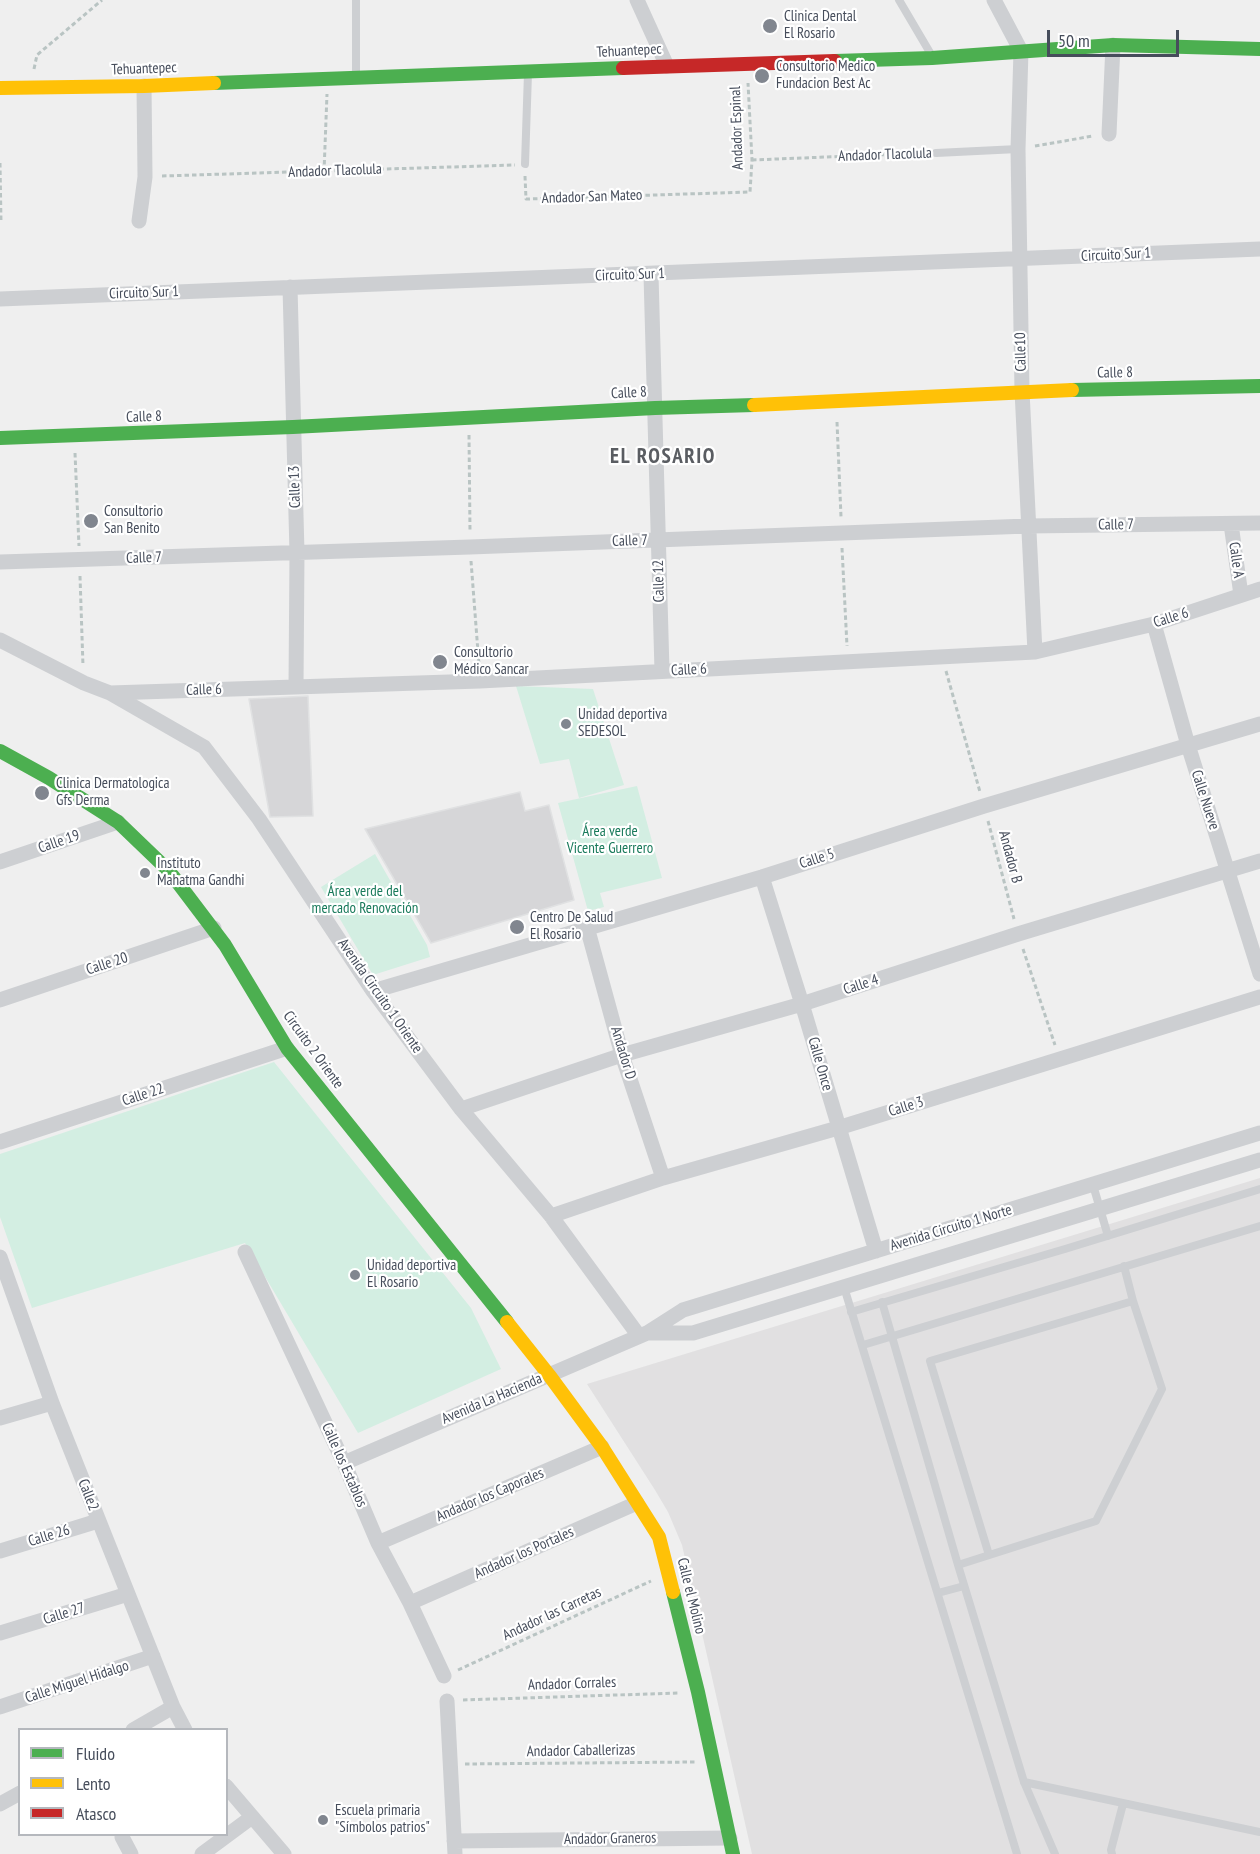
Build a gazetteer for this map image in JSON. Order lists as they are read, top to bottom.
{
  "streets": {
    "street": [
      "Tehuantepec",
      "Circuito Sur 1",
      "Calle10",
      "Calle 8",
      "Calle 13",
      "Calle 7",
      "Calle A",
      "Calle 12",
      "Calle 6",
      "Calle Nueve",
      "Calle 19",
      "Calle 5",
      "Calle 20",
      "Calle 4",
      "Avenida Circuito 1 Oriente",
      "Circuito 2 Oriente",
      "Andador D",
      "Calle Once",
      "Calle 22",
      "Calle 3",
      "Avenida Circuito 1 Norte",
      "Avenida La Hacienda",
      "Calle los Establos",
      "Calle2",
      "Andador los Caporales",
      "Calle 26",
      "Andador los Portales",
      "Calle el Molino",
      "Calle 27",
      "Calle Miguel Hidalgo",
      "Andador Graneros"
    ],
    "lane": ["Andador Tlacolula"],
    "path": [
      "Andador Espinal",
      "Andador San Mateo",
      "Andador B",
      "Andador las Carretas",
      "Andador Corrales",
      "Andador Caballerizas"
    ]
  },
  "crossings": [
    ["Tehuantepec", "Andador Espinal"],
    ["Tehuantepec", "Calle10"],
    ["Andador Espinal", "Andador Tlacolula"],
    ["Andador Espinal", "Andador San Mateo"],
    ["Andador Tlacolula", "Andador San Mateo"],
    ["Andador Tlacolula", "Calle10"],
    ["Circuito Sur 1", "Calle10"],
    ["Circuito Sur 1", "Calle 13"],
    ["Circuito Sur 1", "Calle 12"],
    ["Calle10", "Calle 8"],
    ["Calle10", "Calle 7"],
    ["Calle10", "Calle 6"],
    ["Calle 8", "Calle 13"],
    ["Calle 8", "Calle 12"],
    ["Calle 13", "Calle 7"],
    ["Calle 13", "Calle 6"],
    ["Calle 7", "Calle A"],
    ["Calle 7", "Calle 12"],
    ["Calle A", "Calle 6"],
    ["Calle 12", "Calle 6"],
    ["Calle 6", "Calle Nueve"],
    ["Calle 6", "Andador B"],
    ["Calle 6", "Avenida Circuito 1 Oriente"],
    ["Calle Nueve", "Calle 5"],
    ["Calle Nueve", "Calle 4"],
    ["Calle 19", "Circuito 2 Oriente"],
    ["Andador B", "Calle 5"],
    ["Andador B", "Calle 4"],
    ["Andador B", "Calle 3"],
    ["Calle 5", "Avenida Circuito 1 Oriente"],
    ["Calle 5", "Andador D"],
    ["Calle 5", "Calle Once"],
    ["Calle 20", "Circuito 2 Oriente"],
    ["Calle 4", "Avenida Circuito 1 Oriente"],
    ["Calle 4", "Andador D"],
    ["Calle 4", "Calle Once"],
    ["Avenida Circuito 1 Oriente", "Calle 3"],
    ["Avenida Circuito 1 Oriente", "Avenida Circuito 1 Norte"],
    ["Avenida Circuito 1 Oriente", "Avenida La Hacienda"],
    ["Circuito 2 Oriente", "Calle 22"],
    ["Circuito 2 Oriente", "Avenida La Hacienda"],
    ["Circuito 2 Oriente", "Calle el Molino"],
    ["Andador D", "Calle 3"],
    ["Calle Once", "Calle 3"],
    ["Calle Once", "Avenida Circuito 1 Norte"],
    ["Avenida Circuito 1 Norte", "Avenida La Hacienda"],
    ["Avenida La Hacienda", "Calle los Establos"],
    ["Avenida La Hacienda", "Calle el Molino"],
    ["Calle los Establos", "Andador los Caporales"],
    ["Calle los Establos", "Andador los Portales"],
    ["Calle los Establos", "Andador las Carretas"],
    ["Calle2", "Calle 26"],
    ["Calle2", "Calle 27"],
    ["Calle2", "Calle Miguel Hidalgo"],
    ["Andador los Caporales", "Calle el Molino"],
    ["Andador los Portales", "Calle el Molino"],
    ["Calle el Molino", "Andador las Carretas"],
    ["Calle el Molino", "Andador Corrales"],
    ["Calle el Molino", "Andador Caballerizas"],
    ["Calle el Molino", "Andador Graneros"]
  ],
  "districts": ["EL ROSARIO"],
  "parks": ["Área verde Vicente Guerrero", "Área verde del mercado Renovación"],
  "places": [
    "Clinica Dental El Rosario",
    "Consultorio Medico Fundacion Best Ac",
    "Consultorio San Benito",
    "Consultorio Médico Sancar",
    "Unidad deportiva SEDESOL",
    "Clinica Dermatologica Gfs Derma",
    "Instituto Mahatma Gandhi",
    "Centro De Salud El Rosario",
    "Unidad deportiva El Rosario",
    "Escuela primaria \"Símbolos patrios\""
  ],
  "legend": ["Fluido", "Lento", "Atasco"],
  "scale_bar": "50 m"
}
